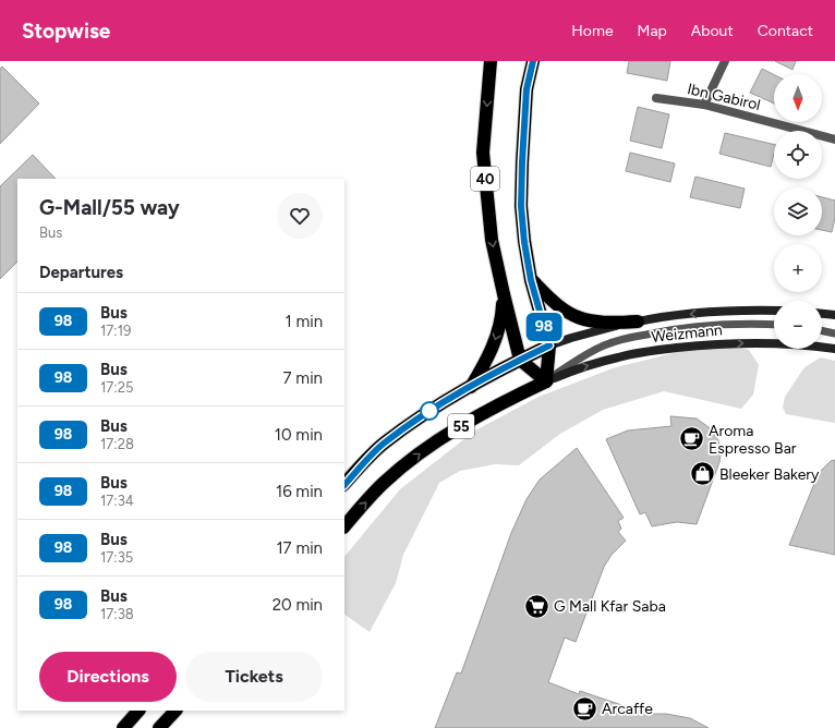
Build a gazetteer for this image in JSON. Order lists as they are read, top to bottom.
{
  "streets": {
    "highway": ["40", "55"],
    "main road": ["Weizmann"],
    "street": ["Ibn Gabirol"]
  },
  "crossings": [
    ["40", "Weizmann"],
    ["40", "55"],
    ["Weizmann", "55"]
  ],
  "places": {
    "cafe": ["Aroma Espresso Bar", "Arcaffe"],
    "shop": ["Bleeker Bakery"],
    "supermarket": ["G Mall Kfar Saba"]
  },
  "lines": ["bus line 98"],
  "north": "bottom",
  "page": {
    "header": "Stopwise",
    "nav": [
      "Home",
      "Map",
      "About",
      "Contact"
    ],
    "on_map": "98",
    "map_buttons": ["+", "−"],
    "heading": [
      ["G-Mall/55 way", "Bus"],
      "Departures"
    ],
    "list": [
      {
        "mark": "98",
        "name": "Bus",
        "note": "17:19",
        "value": "1 min"
      },
      {
        "mark": "98",
        "name": "Bus",
        "note": "17:25",
        "value": "7 min"
      },
      {
        "mark": "98",
        "name": "Bus",
        "note": "17:28",
        "value": "10 min"
      },
      {
        "mark": "98",
        "name": "Bus",
        "note": "17:34",
        "value": "16 min"
      },
      {
        "mark": "98",
        "name": "Bus",
        "note": "17:35",
        "value": "17 min"
      },
      {
        "mark": "98",
        "name": "Bus",
        "note": "17:38",
        "value": "20 min"
      }
    ],
    "buttons": ["Directions", "Tickets"]
  }
}
